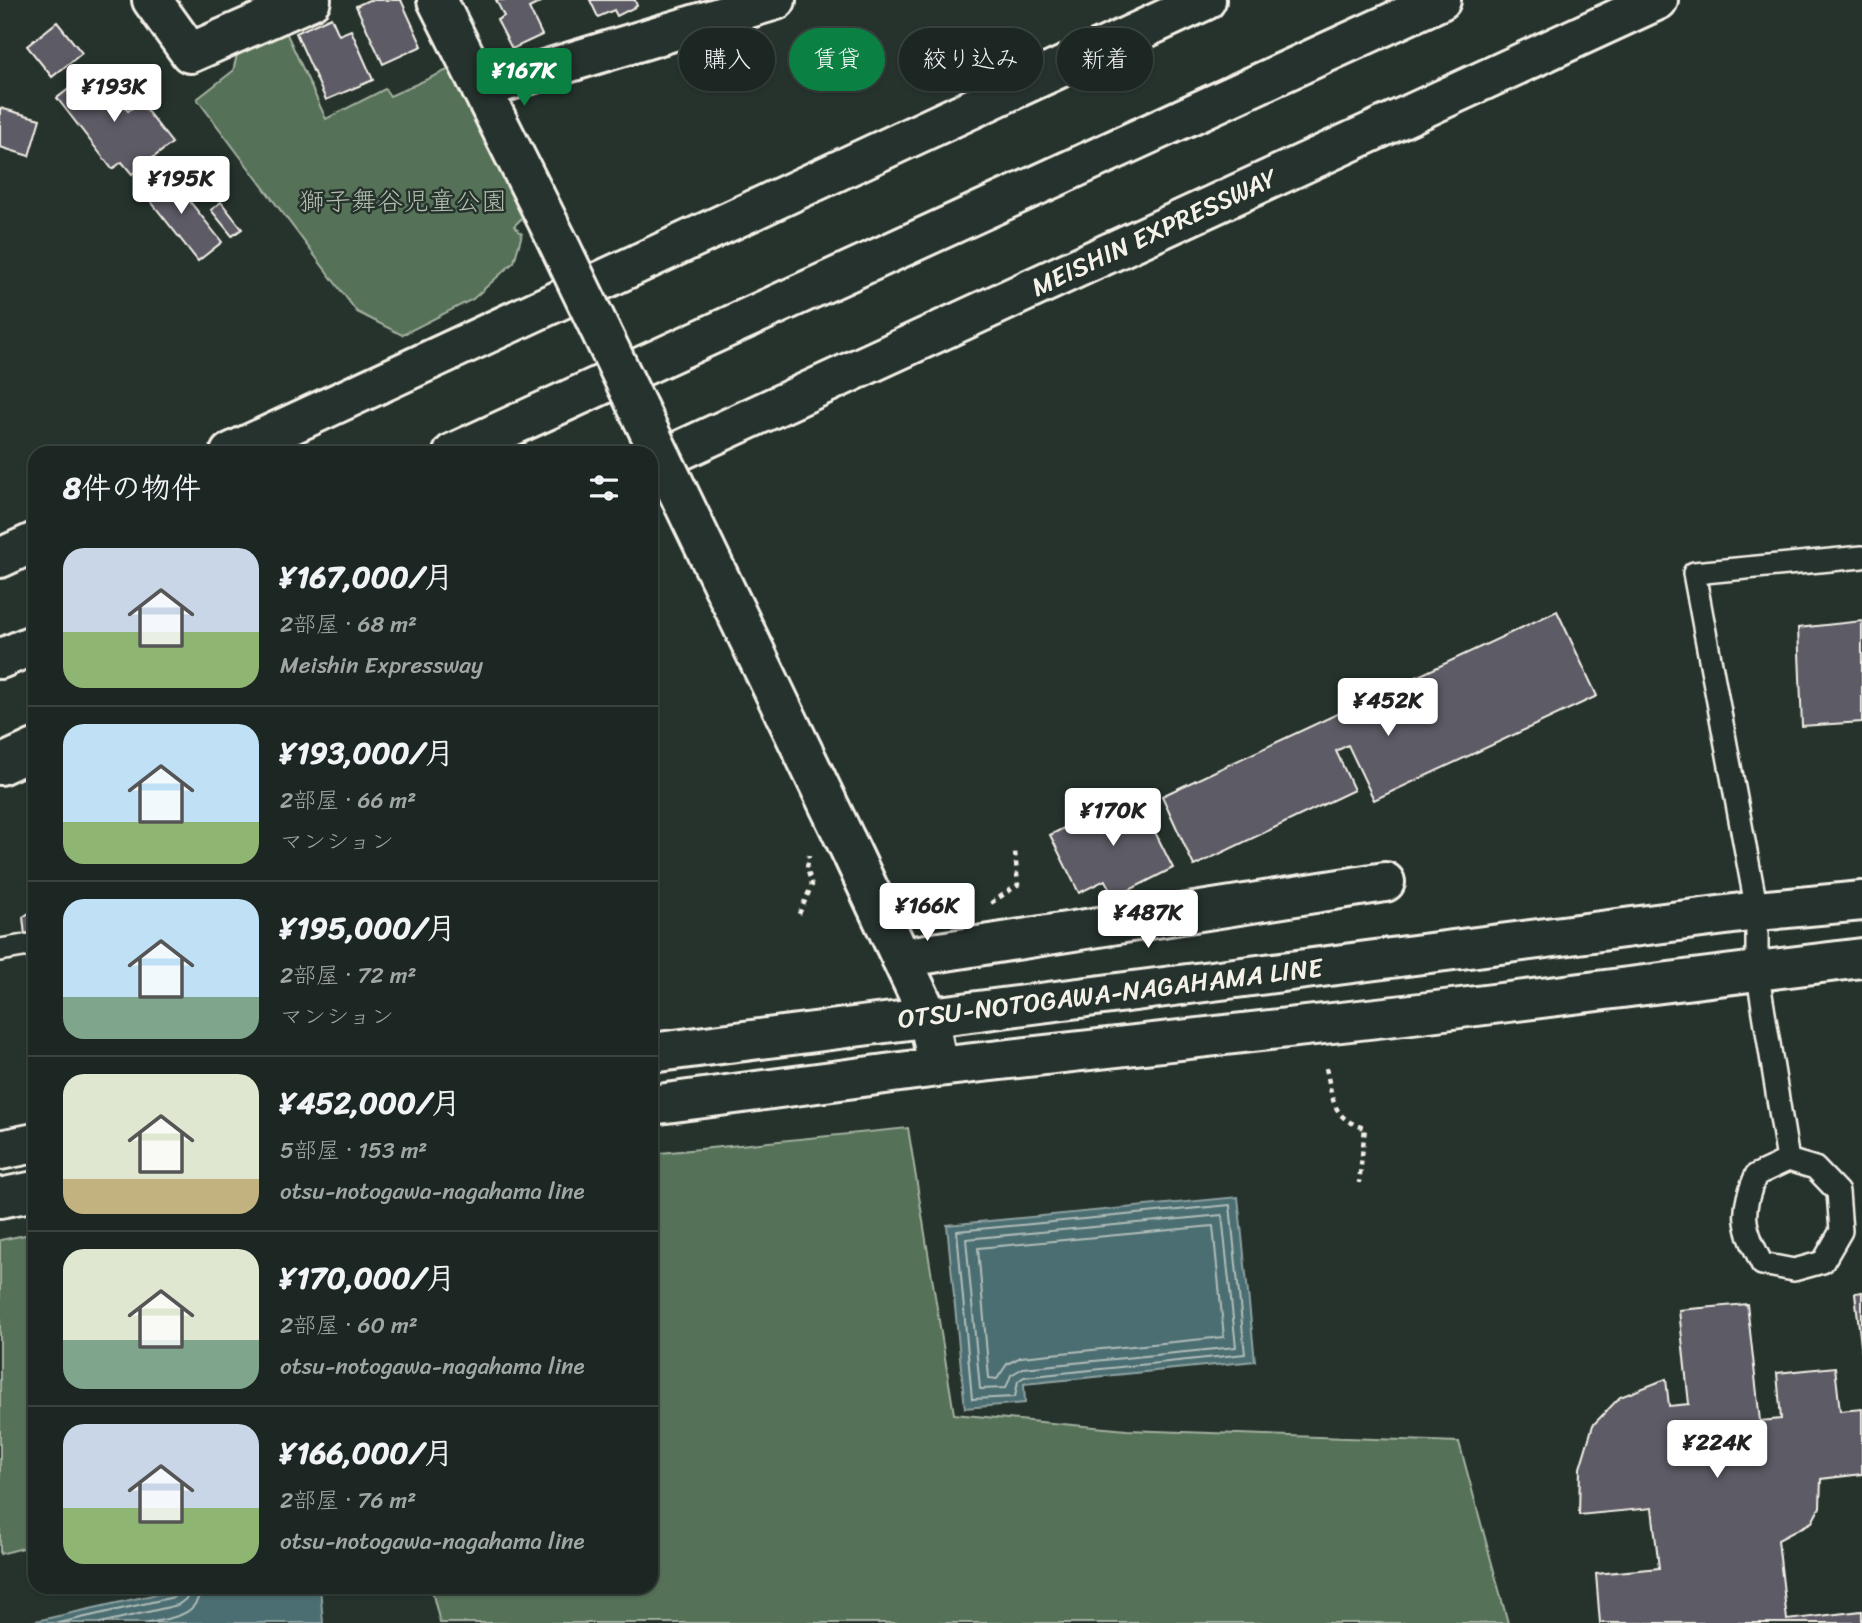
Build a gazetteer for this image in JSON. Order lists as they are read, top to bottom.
{
  "streets": {
    "main road": ["MEISHIN EXPRESSWAY", "OTSU-NOTOGAWA-NAGAHAMA LINE"]
  },
  "parks": ["獅子舞谷児童公園"],
  "page": {
    "chip": [
      "購入",
      "賃貸",
      "絞り込み",
      "新着"
    ],
    "price": [
      "¥167K",
      "¥193K",
      "¥195K",
      "¥452K",
      "¥170K",
      "¥166K",
      "¥487K",
      "¥224K"
    ],
    "heading": "8件の物件",
    "list": [
      {
        "name": "¥167,000/月",
        "note": "2部屋 · 68 m² · Meishin Expressway"
      },
      {
        "name": "¥193,000/月",
        "note": "2部屋 · 66 m² · マンション"
      },
      {
        "name": "¥195,000/月",
        "note": "2部屋 · 72 m² · マンション"
      },
      {
        "name": "¥452,000/月",
        "note": "5部屋 · 153 m² · otsu-notogawa-nagahama line"
      },
      {
        "name": "¥170,000/月",
        "note": "2部屋 · 60 m² · otsu-notogawa-nagahama line"
      },
      {
        "name": "¥166,000/月",
        "note": "2部屋 · 76 m² · otsu-notogawa-nagahama line"
      }
    ]
  }
}
